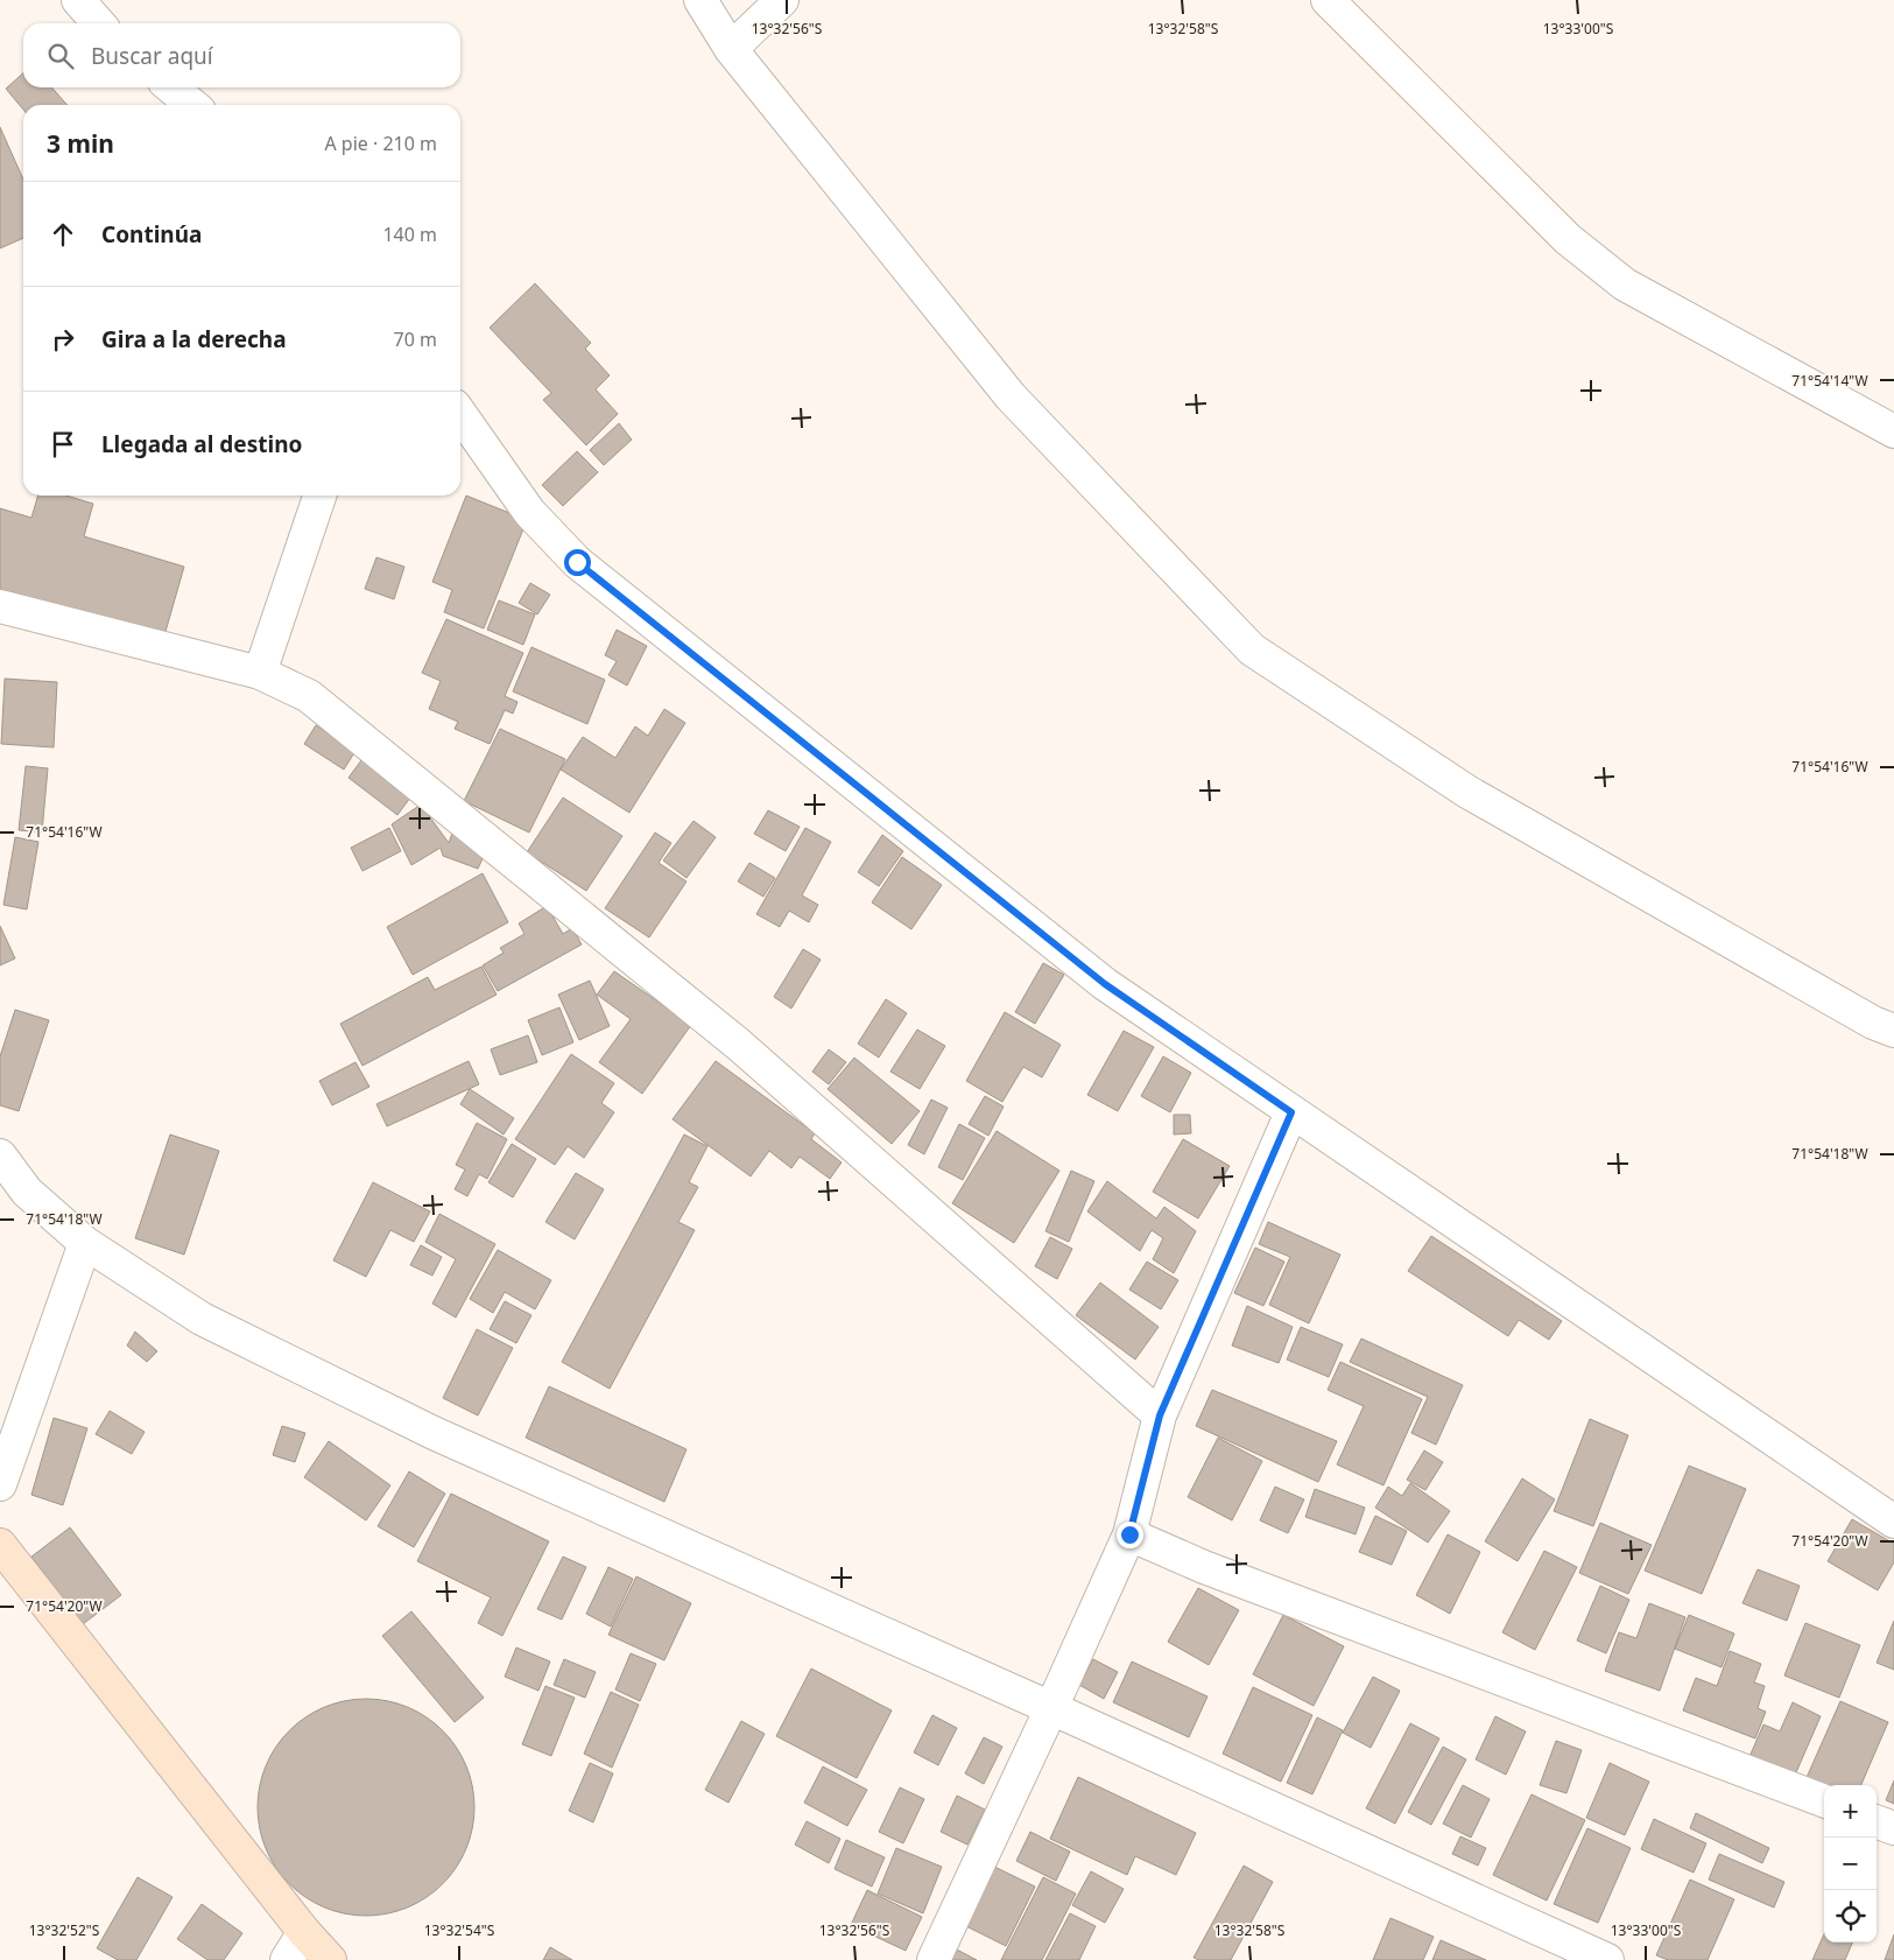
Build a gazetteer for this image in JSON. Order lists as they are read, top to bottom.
{
  "page": {
    "search": "Buscar aquí",
    "heading": ["3 min", "A pie · 210 m"],
    "list": [
      ["Continúa", "140 m"],
      ["Gira a la derecha", "70 m"],
      "Llegada al destino"
    ],
    "map_buttons": ["+", "−"]
  },
  "coordinates": [
    "13°32'56\"S",
    "13°32'58\"S",
    "13°33'00\"S",
    "71°54'14\"W",
    "71°54'16\"W",
    "71°54'18\"W",
    "71°54'20\"W",
    "13°32'52\"S",
    "13°32'54\"S"
  ]
}
